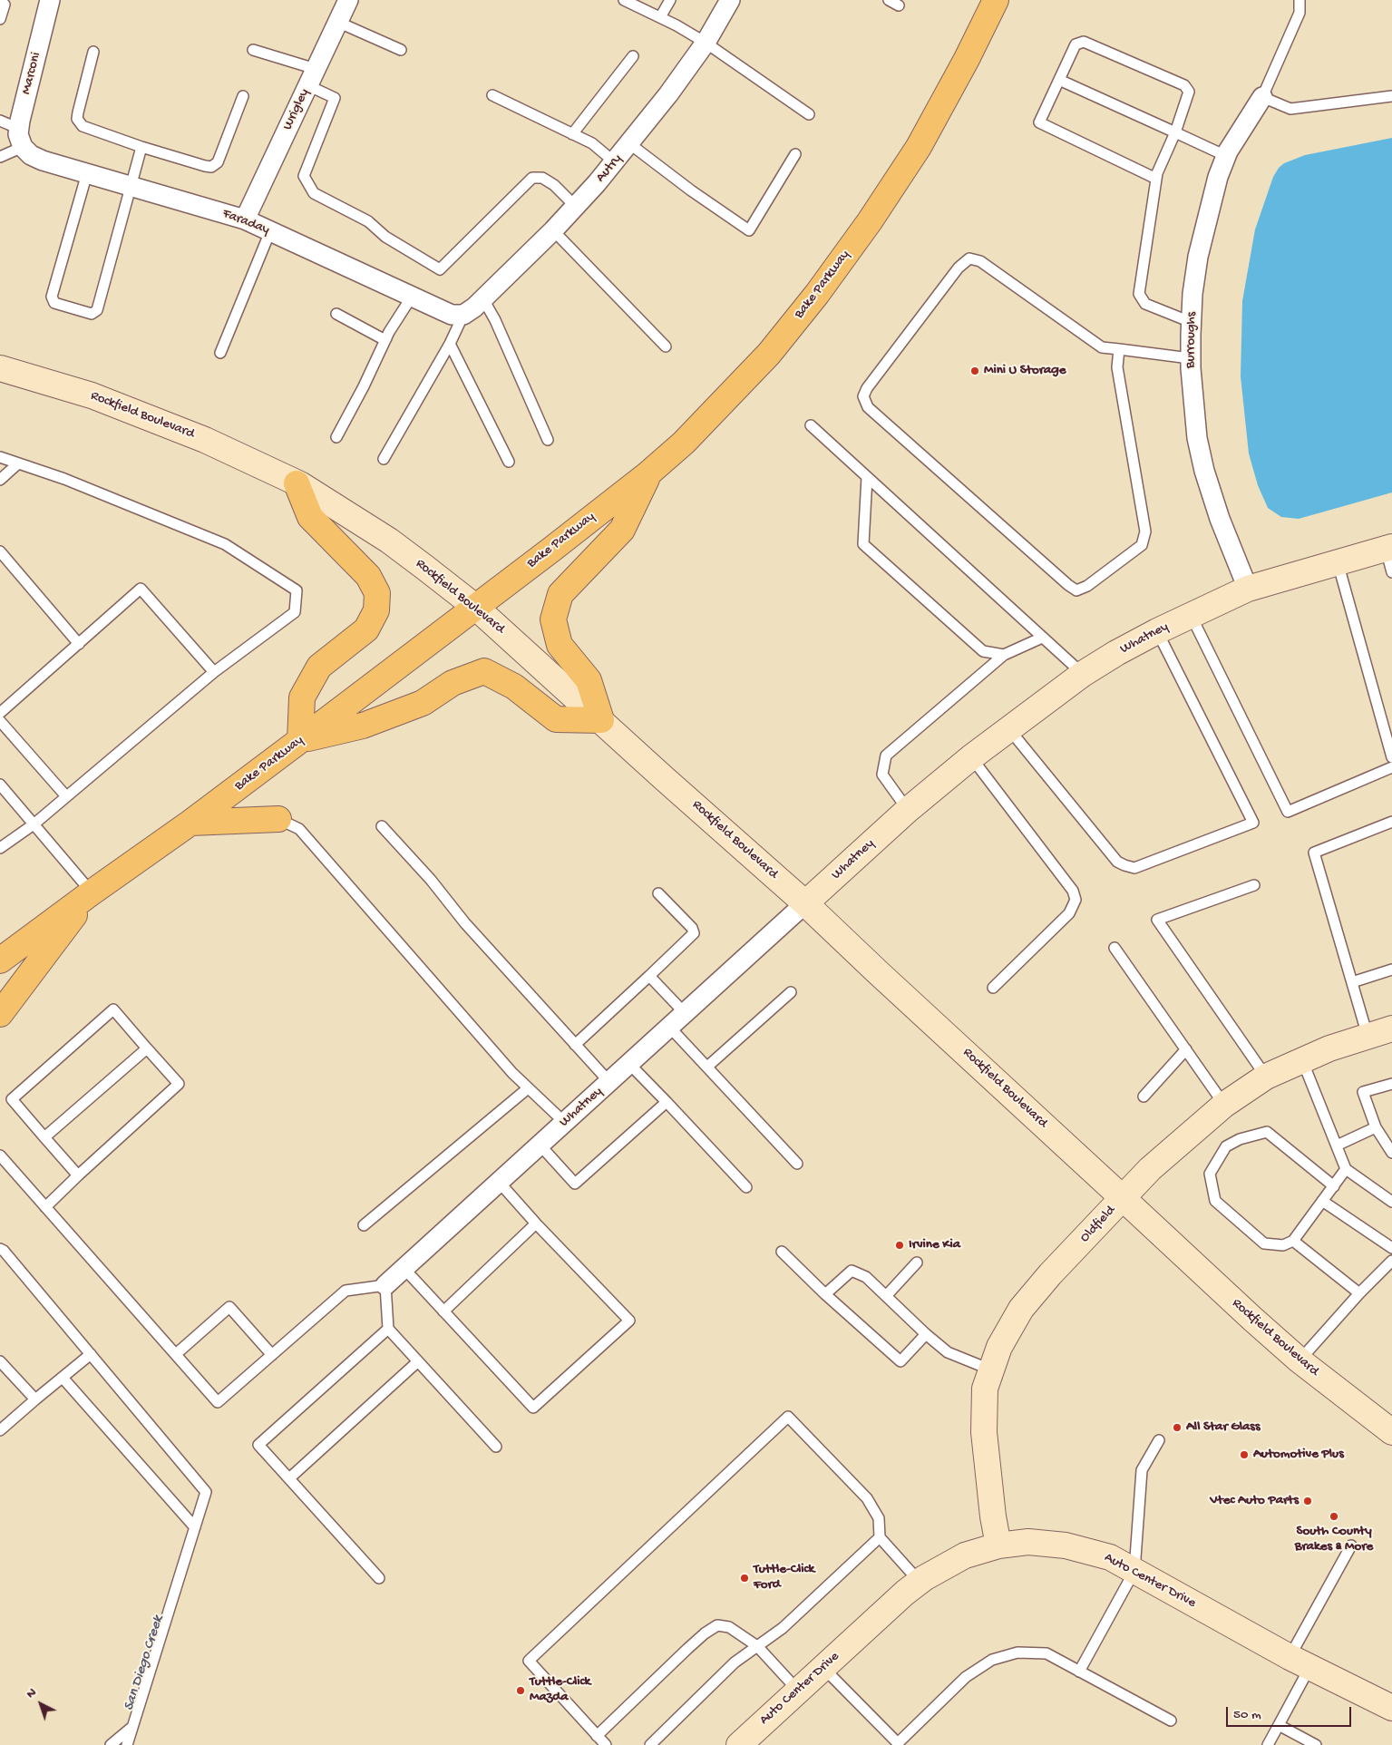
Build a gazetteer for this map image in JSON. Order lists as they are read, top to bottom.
{
  "streets": {
    "main road": ["Bake Parkway"],
    "street": [
      "Marconi",
      "Wrigley",
      "Autry",
      "Faraday",
      "Burroughs",
      "Rockfield Boulevard",
      "Whatney",
      "Oldfield",
      "Auto Center Drive"
    ]
  },
  "crossings": [
    ["Marconi", "Faraday"],
    ["Wrigley", "Faraday"],
    ["Autry", "Faraday"],
    ["Bake Parkway", "Rockfield Boulevard"],
    ["Burroughs", "Whatney"],
    ["Rockfield Boulevard", "Whatney"],
    ["Rockfield Boulevard", "Oldfield"],
    ["Oldfield", "Auto Center Drive"]
  ],
  "water": ["San Diego Creek"],
  "places": [
    "Mini U Storage",
    "Irvine Kia",
    "All Star Glass",
    "Automotive Plus",
    "Vtec Auto Parts",
    "South County Brakes & More",
    "Tuttle-Click Ford",
    "Tuttle-Click Mazda"
  ],
  "scale_bar": "50 m",
  "north": "top left"
}
